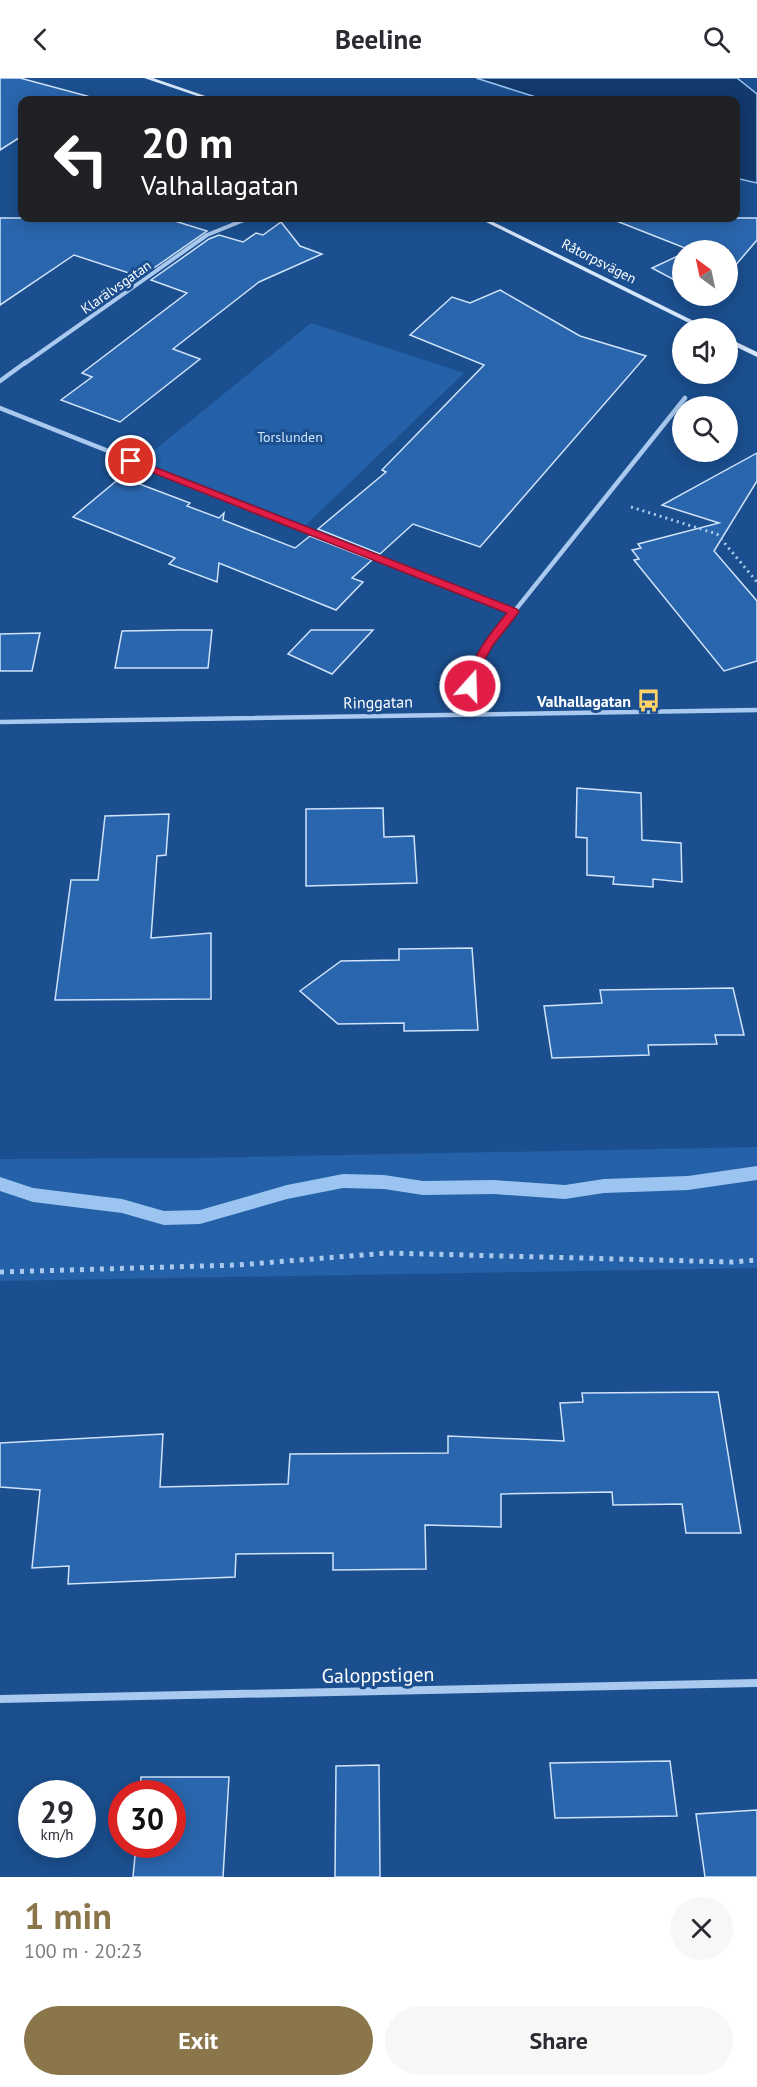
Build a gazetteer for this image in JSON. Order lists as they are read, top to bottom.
{
  "streets": {
    "street": [
      "Råtorpsvägen",
      "Klarälvsgatan",
      "Ringgatan",
      "Galoppstigen"
    ]
  },
  "parks": ["Torslunden"],
  "places": {
    "bus stop": ["Valhallagatan"]
  },
  "north": "top left",
  "page": {
    "header": "Beeline",
    "turn": ["20 m", "Valhallagatan"],
    "speed": "29 km/h",
    "limit": "30",
    "heading": ["1 min", "100 m · 20:23"],
    "buttons": ["Exit", "Share"]
  }
}
